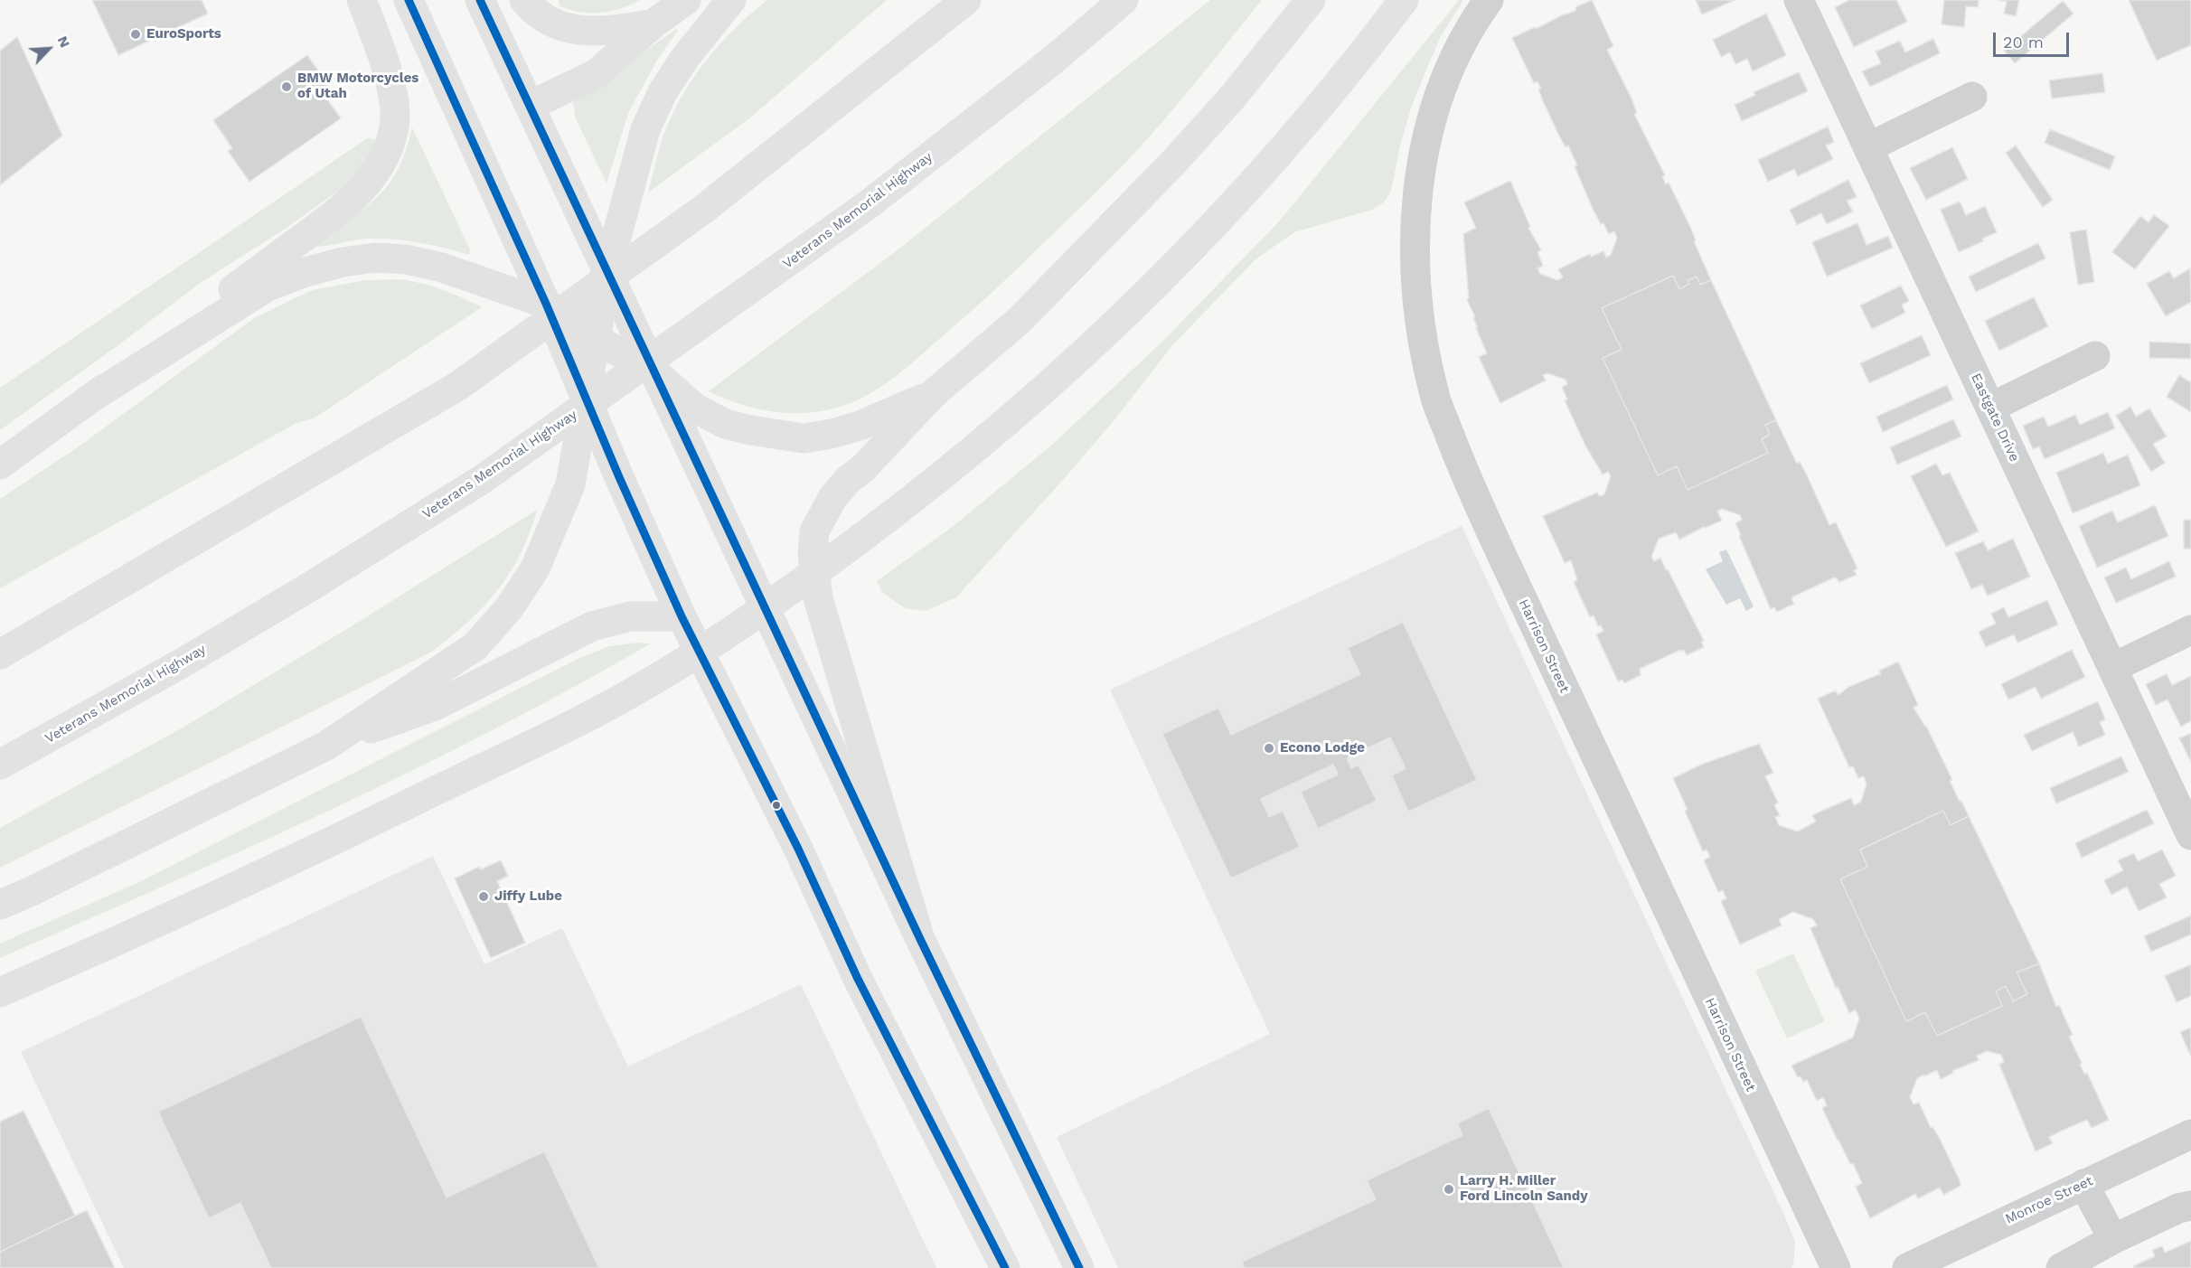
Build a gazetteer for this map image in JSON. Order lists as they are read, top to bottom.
{
  "streets": {
    "main road": ["Veterans Memorial Highway"],
    "street": ["Eastgate Drive", "Harrison Street", "Monroe Street"]
  },
  "places": [
    "EuroSports",
    "BMW Motorcycles of Utah",
    "Econo Lodge",
    "Jiffy Lube",
    "Larry H. Miller Ford Lincoln Sandy"
  ],
  "scale_bar": "20 m",
  "north": "top right"
}
